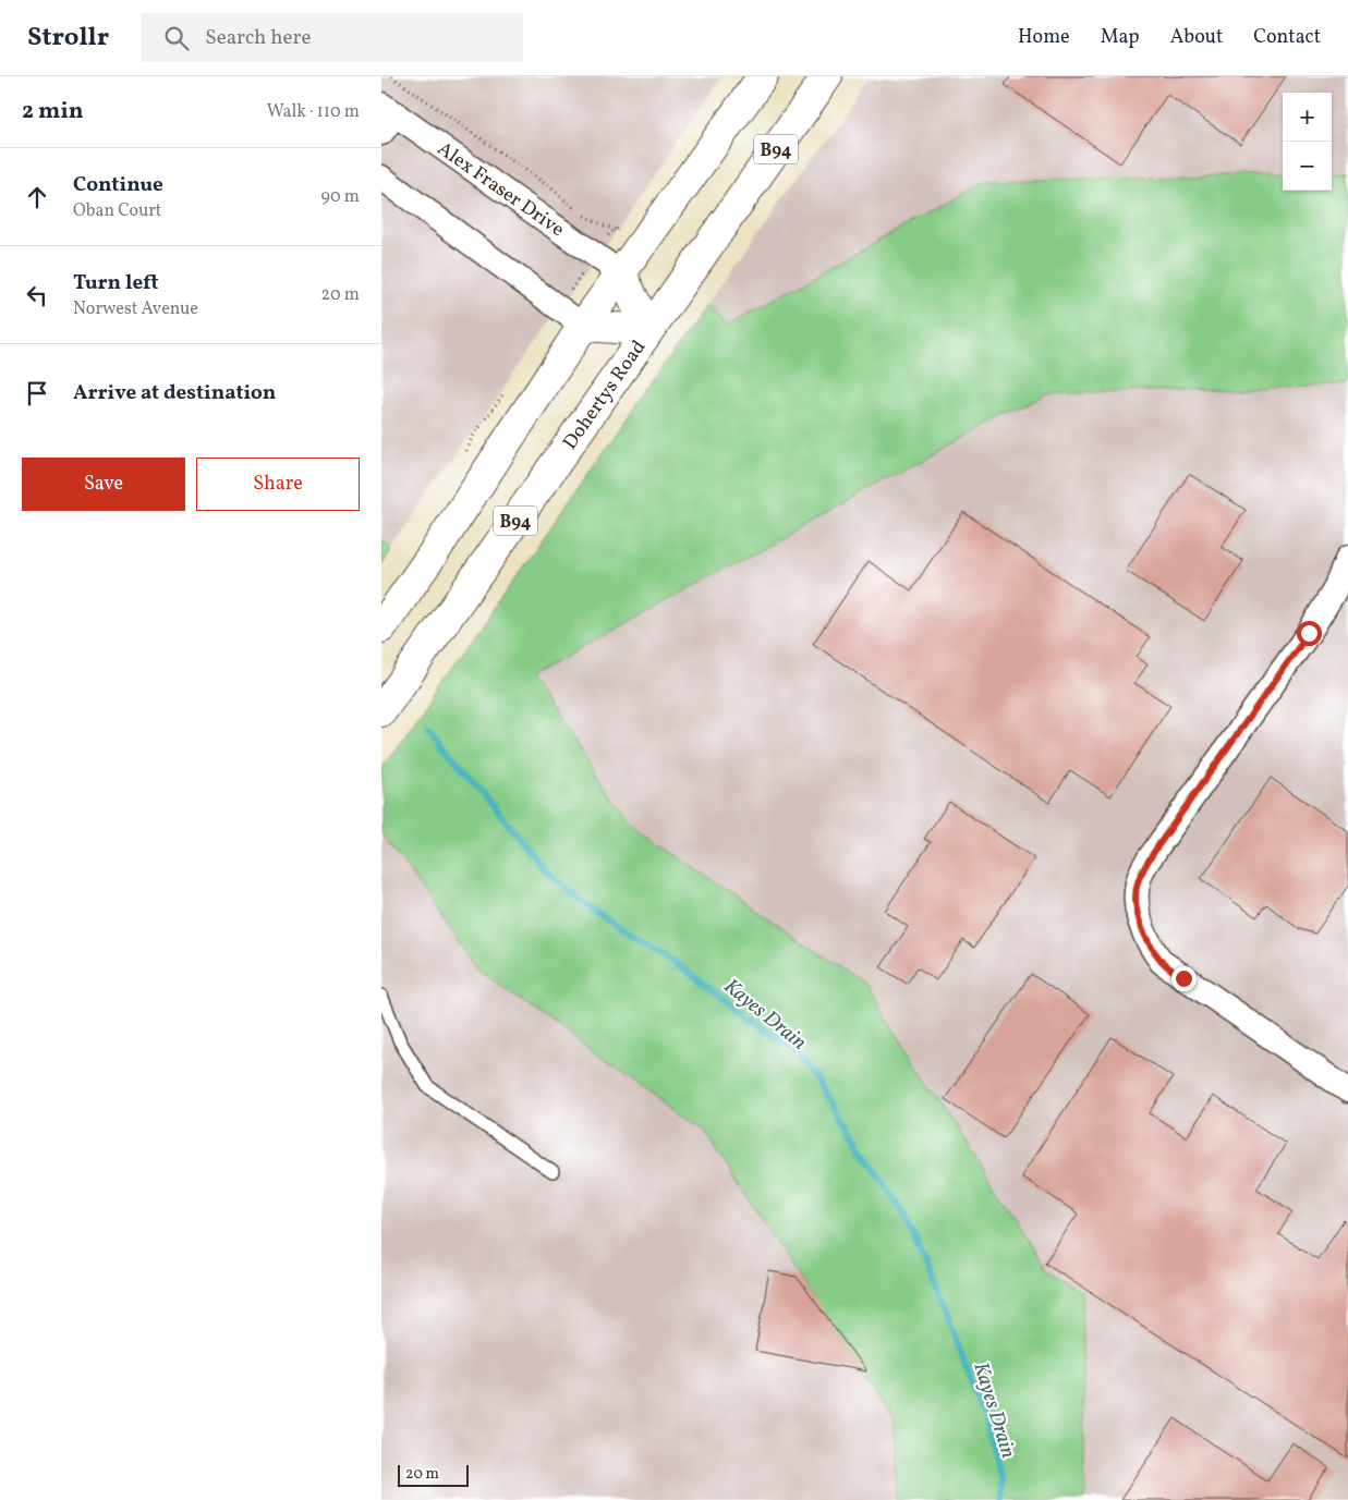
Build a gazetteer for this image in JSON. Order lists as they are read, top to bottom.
{
  "streets": {
    "main road": ["B94", "Dohertys Road"],
    "street": ["Alex Fraser Drive"]
  },
  "crossings": [
    ["B94", "Alex Fraser Drive"]
  ],
  "water": ["Kayes Drain"],
  "scale_bar": "20 m",
  "page": {
    "header": "Strollr",
    "search": "Search here",
    "nav": [
      "Home",
      "Map",
      "About",
      "Contact"
    ],
    "heading": ["2 min", "Walk · 110 m"],
    "map_buttons": ["+", "−"],
    "list": [
      ["Continue", "Oban Court", "90 m"],
      ["Turn left", "Norwest Avenue", "20 m"],
      "Arrive at destination"
    ],
    "buttons": ["Save", "Share"],
    "scale": "20 m"
  }
}
